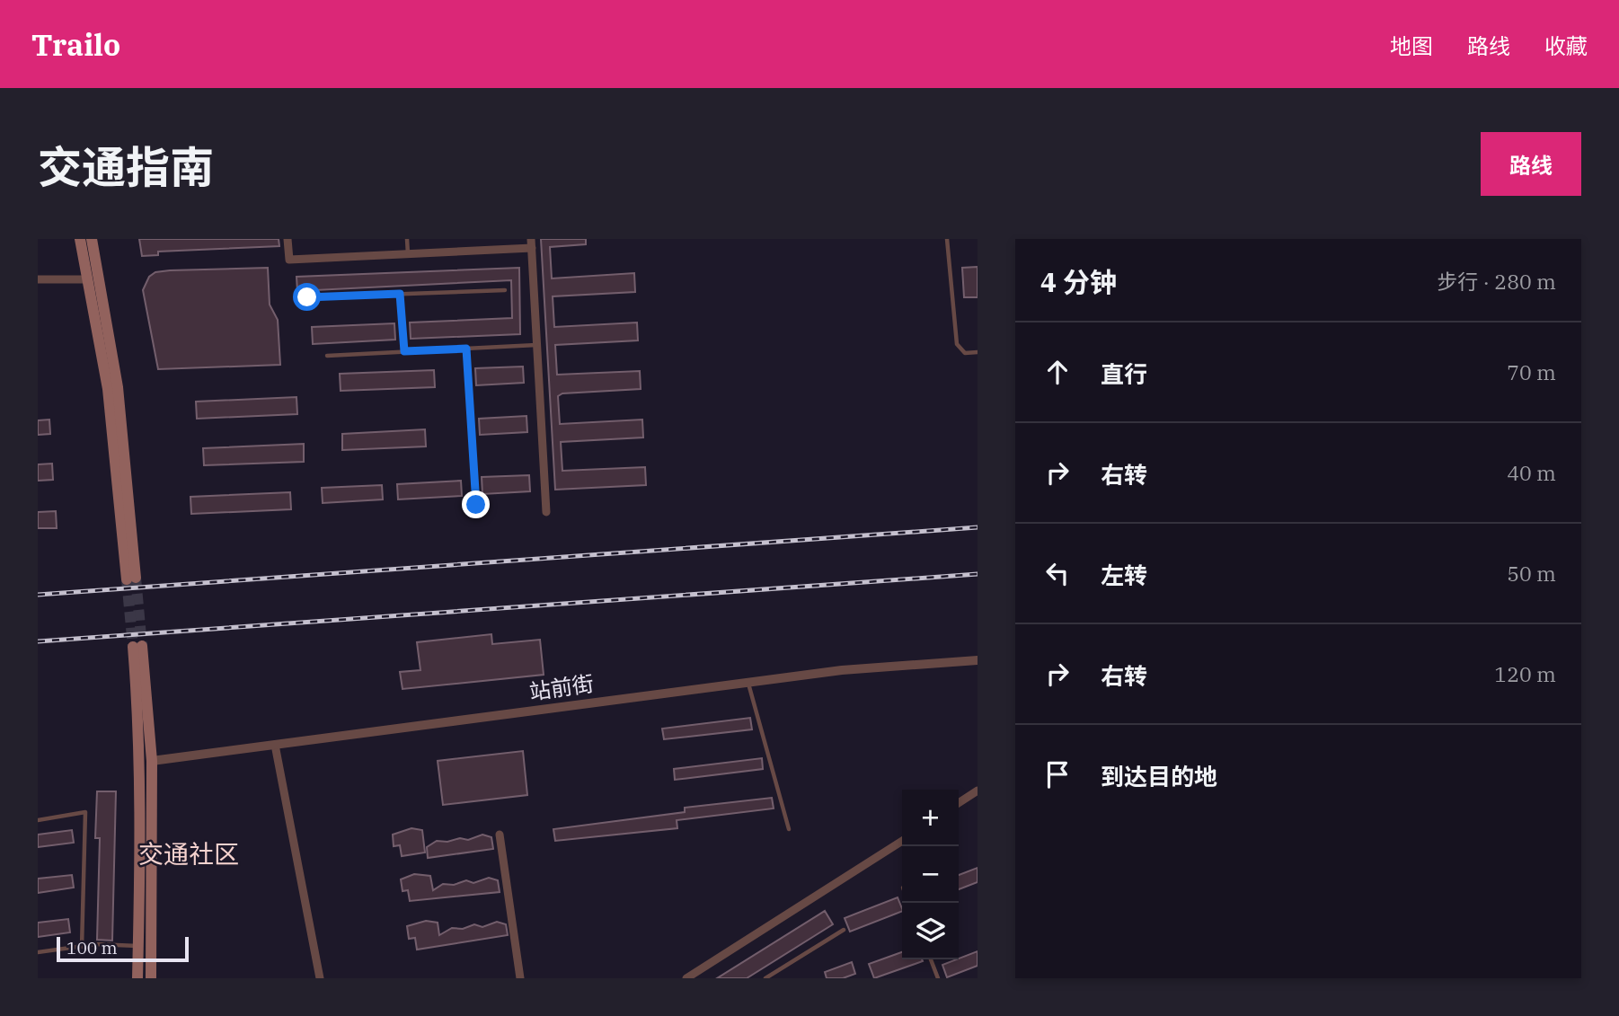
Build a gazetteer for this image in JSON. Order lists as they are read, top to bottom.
{
  "streets": {
    "street": ["站前街"]
  },
  "districts": ["交通社区"],
  "scale_bar": "100 m",
  "page": {
    "header": "Trailo",
    "nav": ["地图", "路线", "收藏"],
    "title": "交通指南",
    "buttons": "路线",
    "heading": ["4 分钟", "步行 · 280 m"],
    "list": [
      ["直行", "70 m"],
      ["右转", "40 m"],
      ["左转", "50 m"],
      ["右转", "120 m"],
      "到达目的地"
    ],
    "map_buttons": ["+", "−"],
    "scale": "100 m"
  }
}
